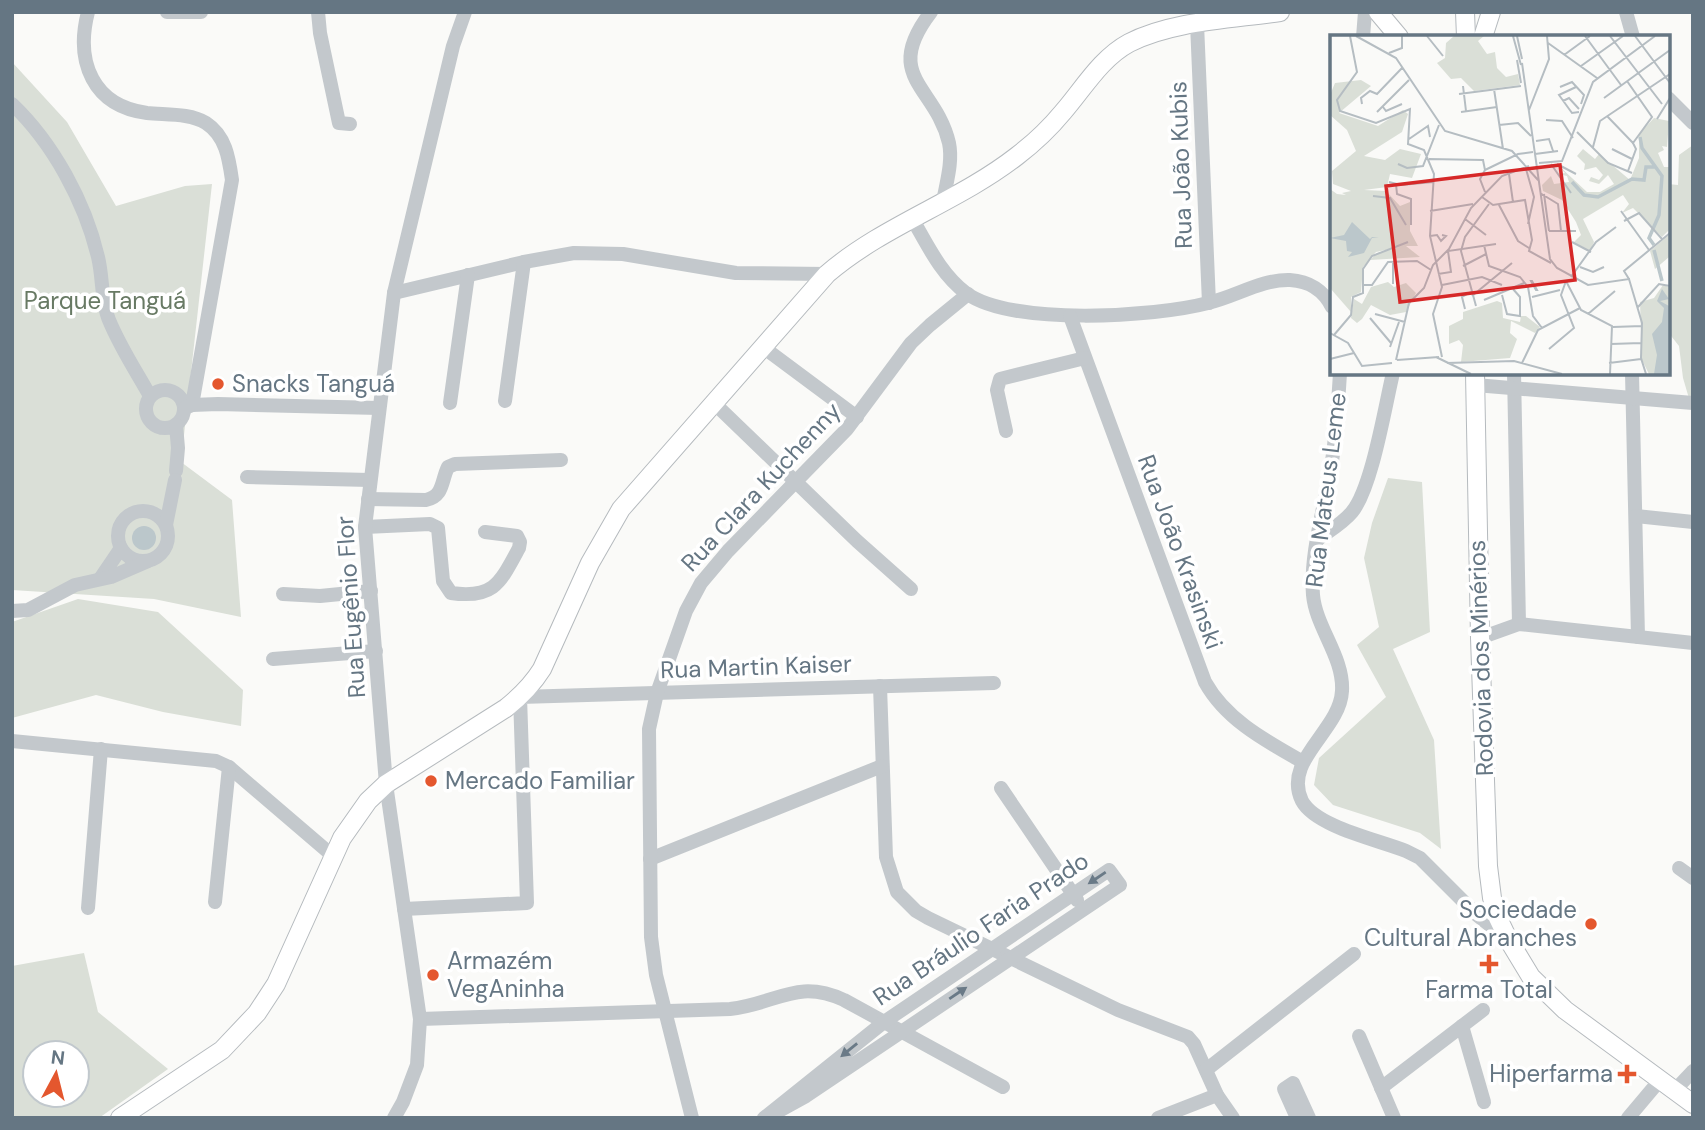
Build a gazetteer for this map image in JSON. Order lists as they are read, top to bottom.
{
  "streets": {
    "main road": ["Rodovia dos Minérios"],
    "street": [
      "Rua João Kubis",
      "Rua Clara Kuchenny",
      "Rua Mateus Leme",
      "Rua João Krasinski",
      "Rua Eugênio Flor",
      "Rua Martin Kaiser",
      "Rua Bráulio Faria Prado"
    ]
  },
  "crossings": [
    ["Rua Clara Kuchenny", "Rua Martin Kaiser"],
    ["Rua Mateus Leme", "Rua João Krasinski"]
  ],
  "parks": ["Parque Tanguá"],
  "places": {
    "other": [
      "Snacks Tanguá",
      "Mercado Familiar",
      "Sociedade Cultural Abranches",
      "Armazém VegAninha"
    ],
    "health": ["Farma Total", "Hiperfarma"]
  },
  "north": "top"
}
